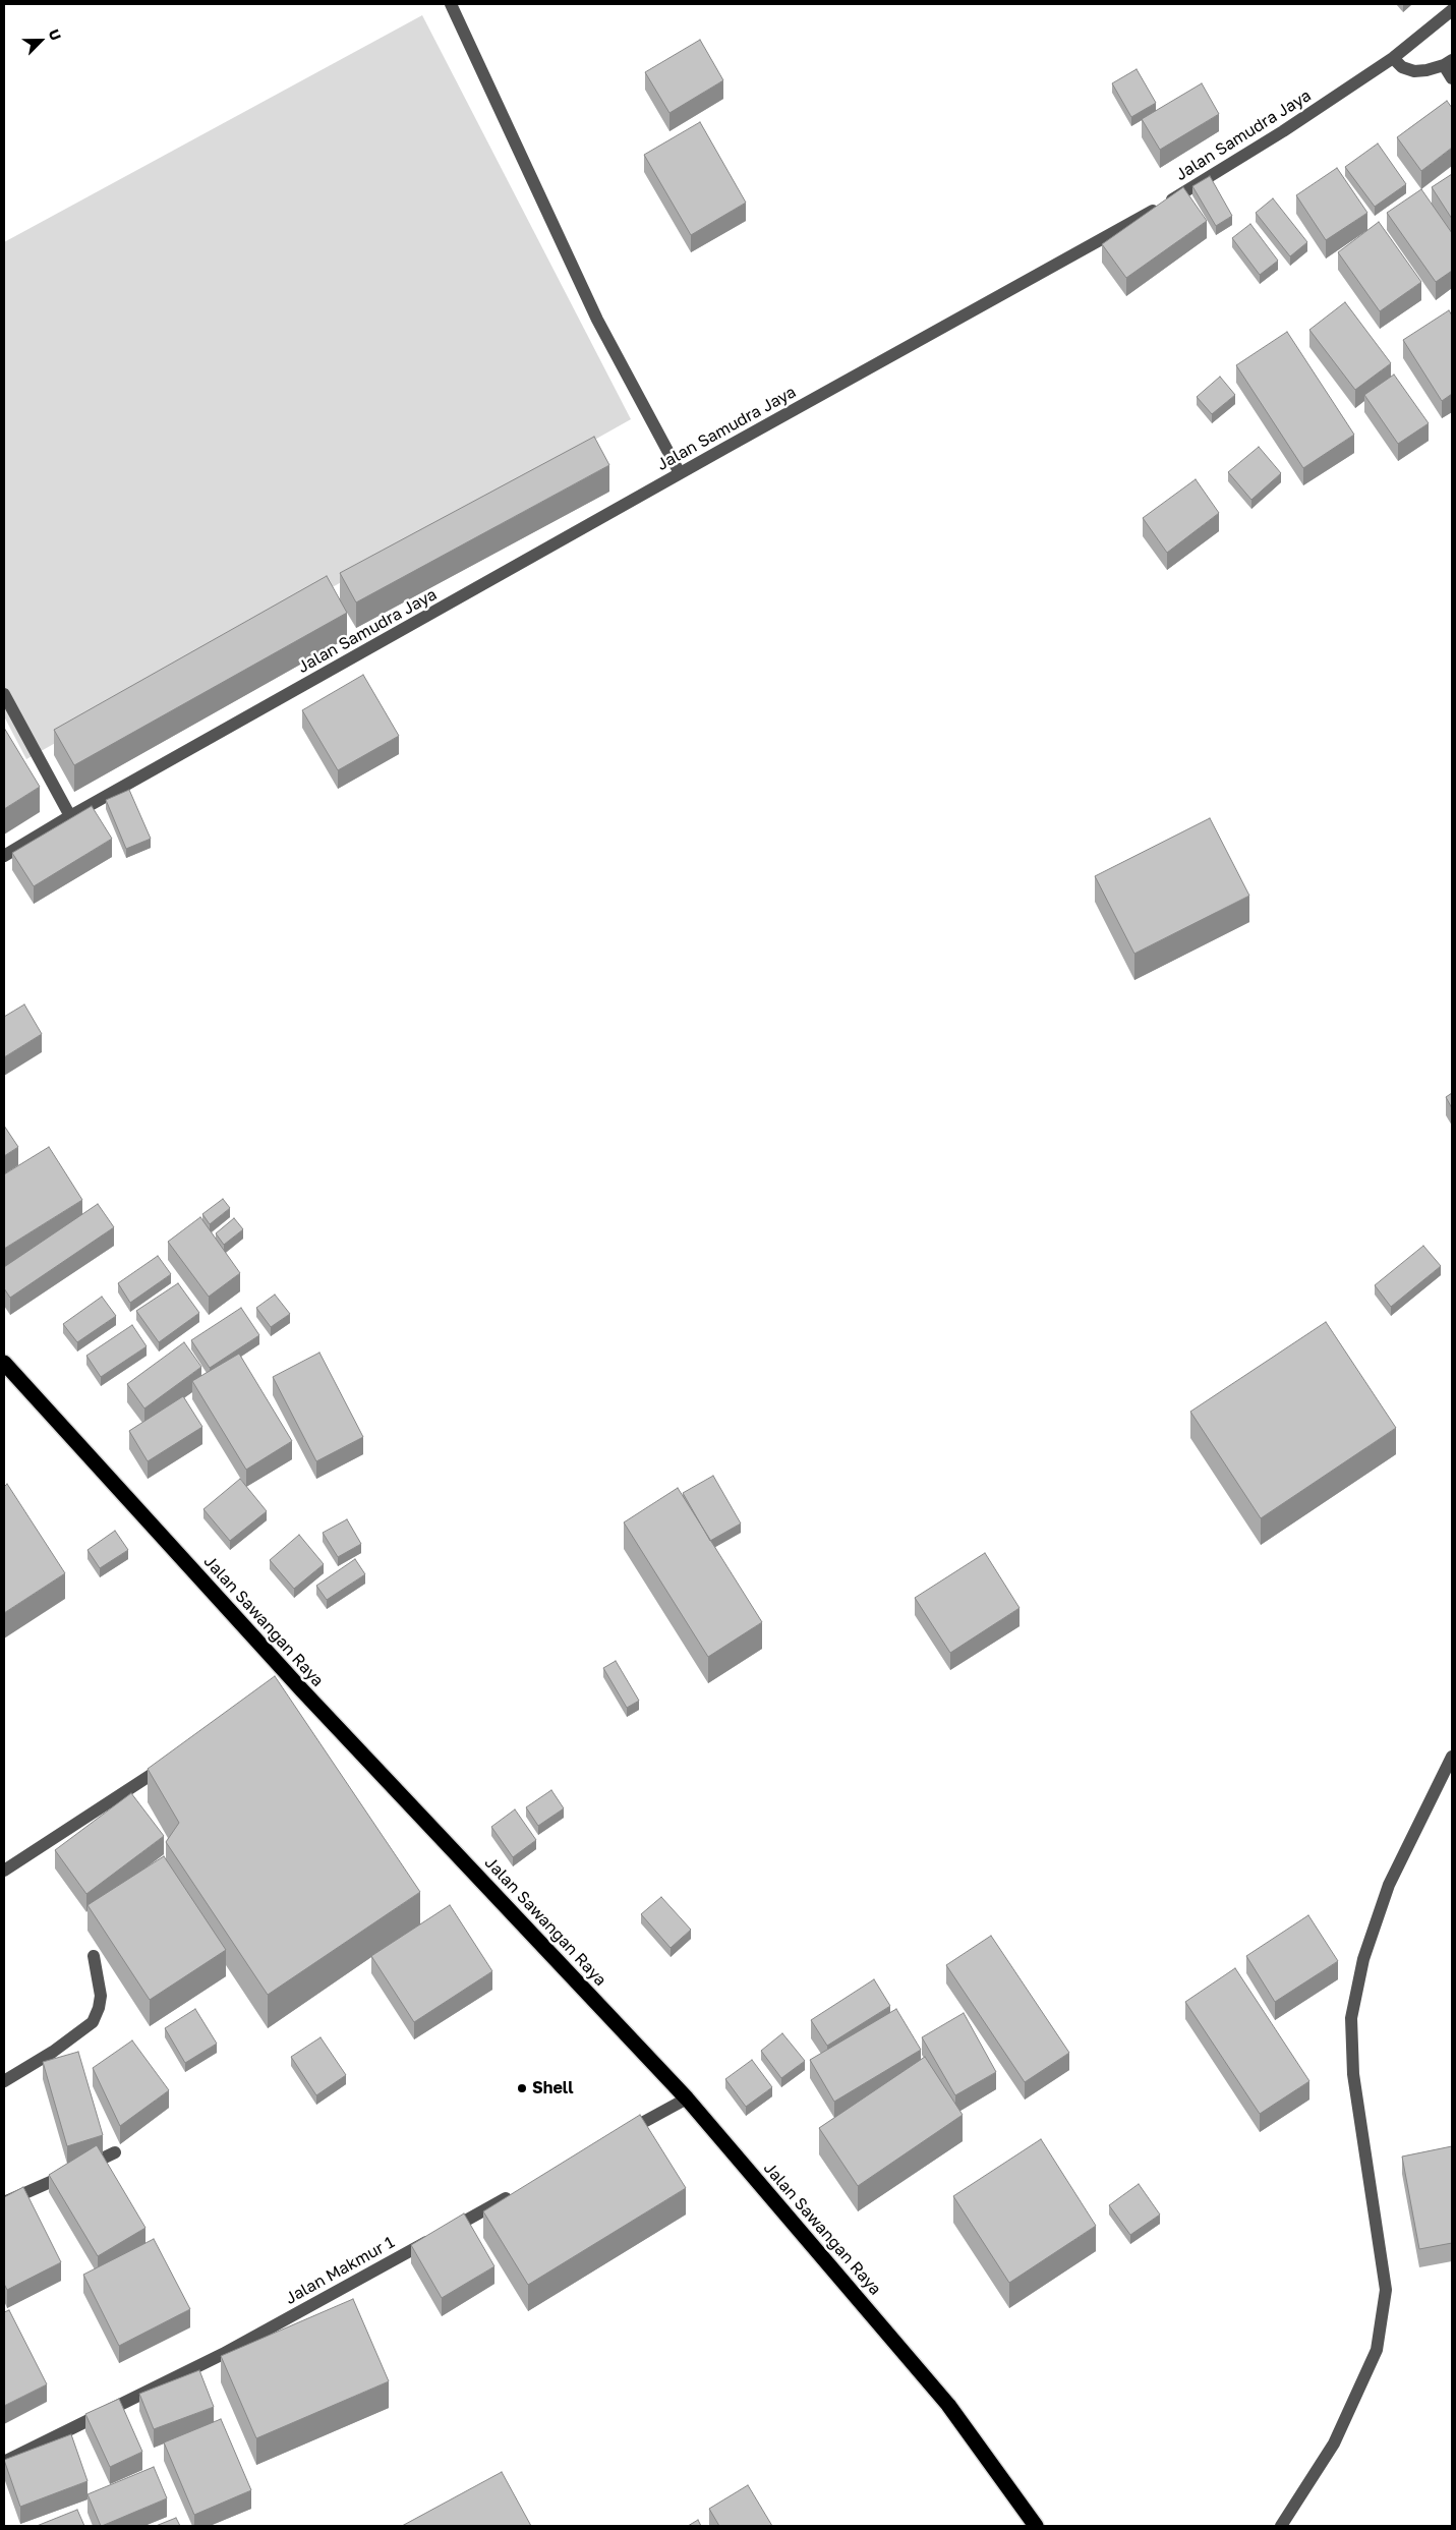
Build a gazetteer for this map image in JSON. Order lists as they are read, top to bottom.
{
  "streets": {
    "highway": ["Jalan Sawangan Raya"],
    "street": ["Jalan Samudra Jaya", "Jalan Makmur 1"]
  },
  "places": ["Shell"],
  "north": "top right"
}
